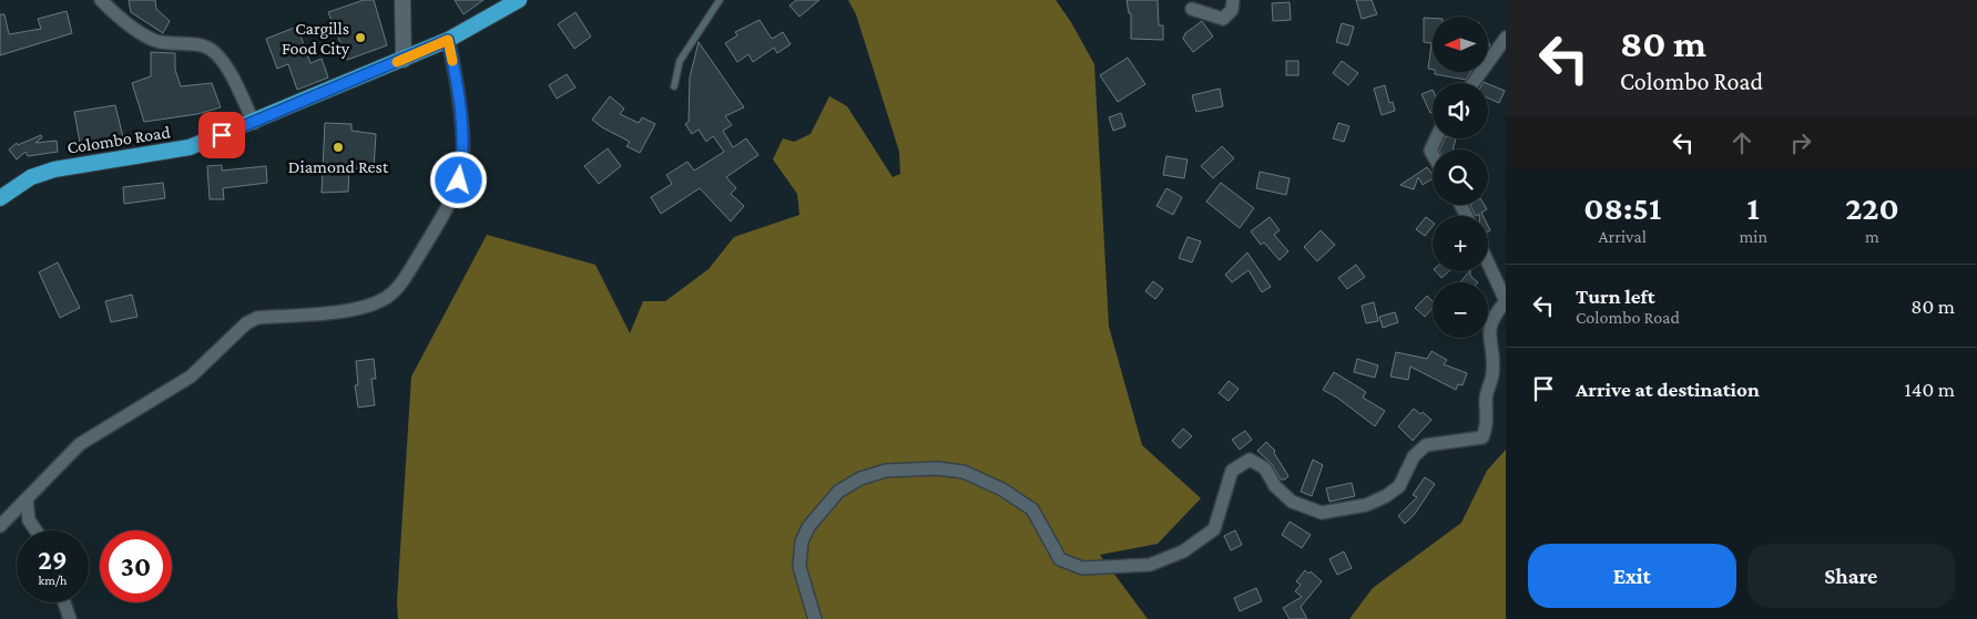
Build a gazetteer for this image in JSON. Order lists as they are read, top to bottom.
{
  "streets": {
    "highway": ["Colombo Road"]
  },
  "places": ["Cargills Food City", "Diamond Rest"],
  "north": "left",
  "page": {
    "turn": ["80 m", "Colombo Road"],
    "map_buttons": ["+", "−"],
    "eta": [
      "08:51",
      "Arrival",
      "1",
      "min",
      "220",
      "m"
    ],
    "list": [
      {
        "name": "Turn left",
        "note": "Colombo Road",
        "value": "80 m"
      },
      {
        "name": "Arrive at destination",
        "value": "140 m"
      }
    ],
    "speed": "29 km/h",
    "limit": "30",
    "buttons": ["Exit", "Share"]
  }
}
